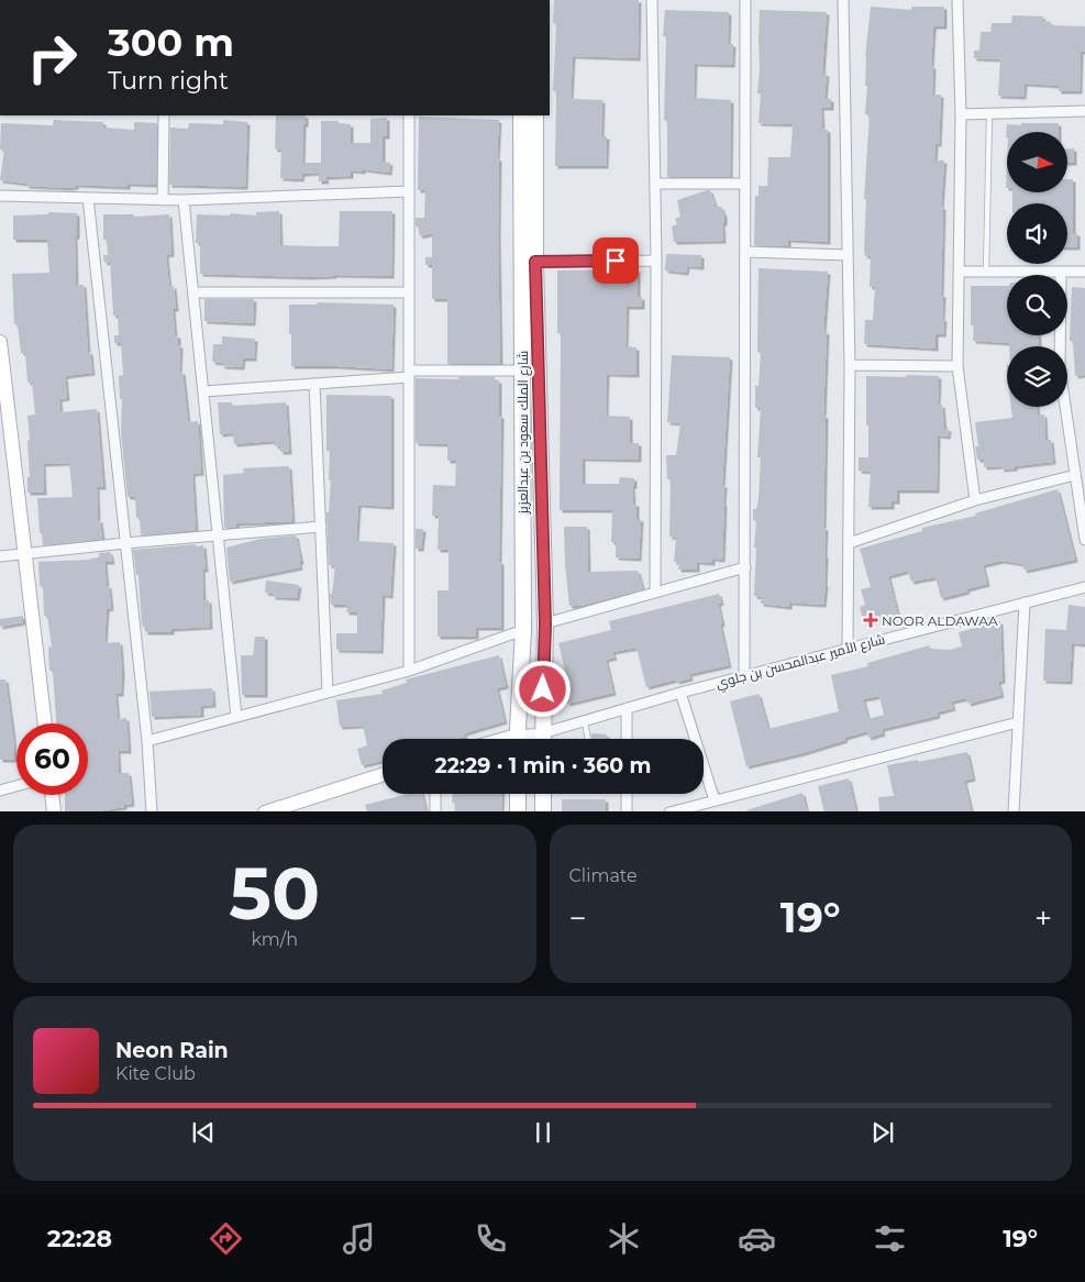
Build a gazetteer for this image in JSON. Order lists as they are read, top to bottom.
{
  "streets": {
    "main road": ["شارع الملك سعود بن عبدالعزيز"],
    "street": ["شارع الأمير عبدالمحسن بن جلوي"]
  },
  "places": {
    "health": ["NOOR ALDAWAA"]
  },
  "north": "right",
  "page": {
    "turn": ["300 m", "Turn right"],
    "limit": "60",
    "trip": "22:29 · 1 min · 360 m",
    "tile": [
      ["50", "km/h"],
      "Climate"
    ],
    "heat": ["−", "19°", "+"],
    "song": ["Neon Rain", "Kite Club"],
    "tabs": ["22:28", "19°"]
  }
}
